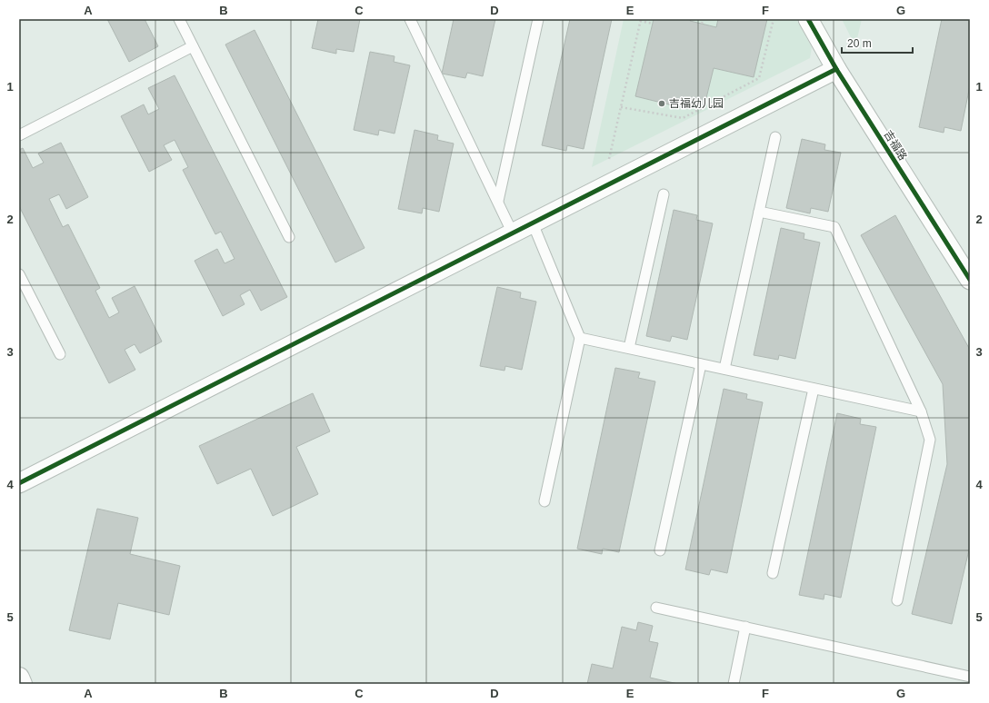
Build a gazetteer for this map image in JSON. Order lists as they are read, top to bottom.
{
  "streets": {
    "street": ["吉福路"]
  },
  "places": ["吉福幼儿园"],
  "scale_bar": "20 m",
  "grid": {
    "columns": [
      "A",
      "B",
      "C",
      "D",
      "E",
      "F",
      "G"
    ],
    "rows": [
      "1",
      "2",
      "3",
      "4",
      "5"
    ]
  }
}
